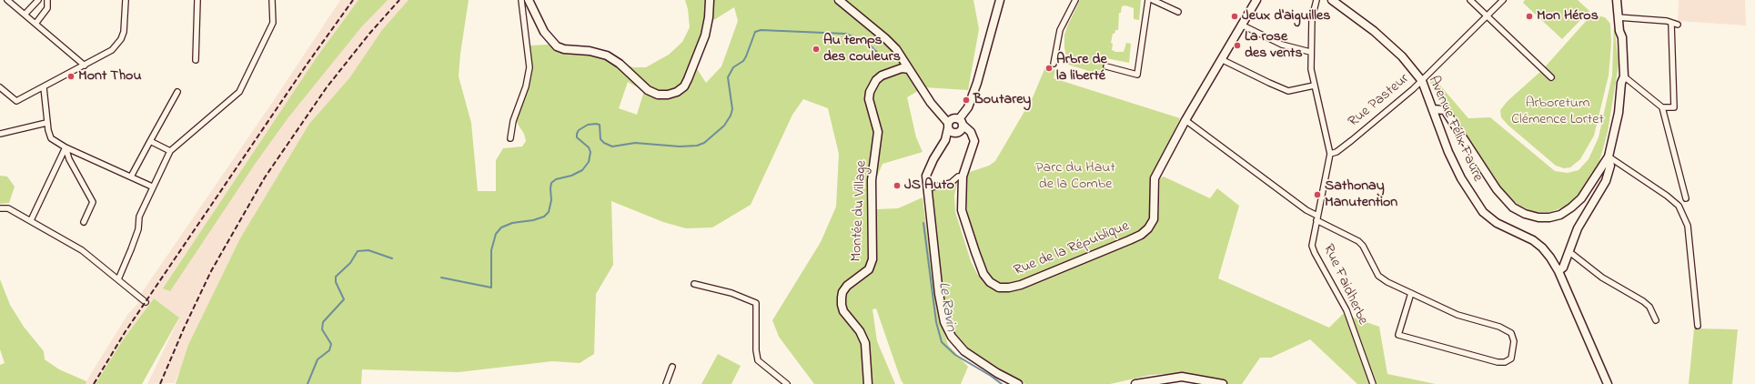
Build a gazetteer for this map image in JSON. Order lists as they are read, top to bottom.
{
  "streets": {
    "street": [
      "Rue Pasteur",
      "Avenue Félix Faure",
      "Montée du Village",
      "Rue de la République",
      "Rue Faidherbe"
    ]
  },
  "crossings": [
    ["Rue Pasteur", "Avenue Félix Faure"],
    ["Rue Pasteur", "Rue Faidherbe"]
  ],
  "water": ["Le Ravin"],
  "parks": ["Arboretum Clémence Lortet", "Parc du Haut de la Combe"],
  "places": [
    "Jeux d'aiguilles",
    "Mon Héros",
    "La rose des vents",
    "Au temps des couleurs",
    "Arbre de la liberté",
    "Mont Thou",
    "Boutarey",
    "JS Auto",
    "Sathonay Manutention"
  ]
}
